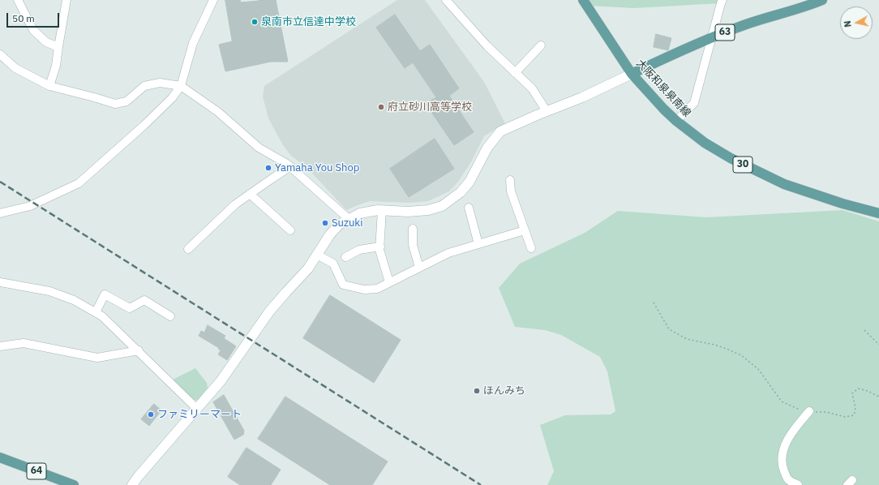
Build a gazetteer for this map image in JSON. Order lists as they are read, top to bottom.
{
  "streets": {
    "main road": [
      "63",
      "大阪和泉泉南線",
      "30",
      "64"
    ]
  },
  "crossings": [
    ["63", "大阪和泉泉南線"]
  ],
  "places": [
    "泉南市立信達中学校",
    "府立砂川高等学校",
    "Yamaha You Shop",
    "Suzuki",
    "ほんみち",
    "ファミリーマート"
  ],
  "scale_bar": "50 m",
  "north": "left"
}
